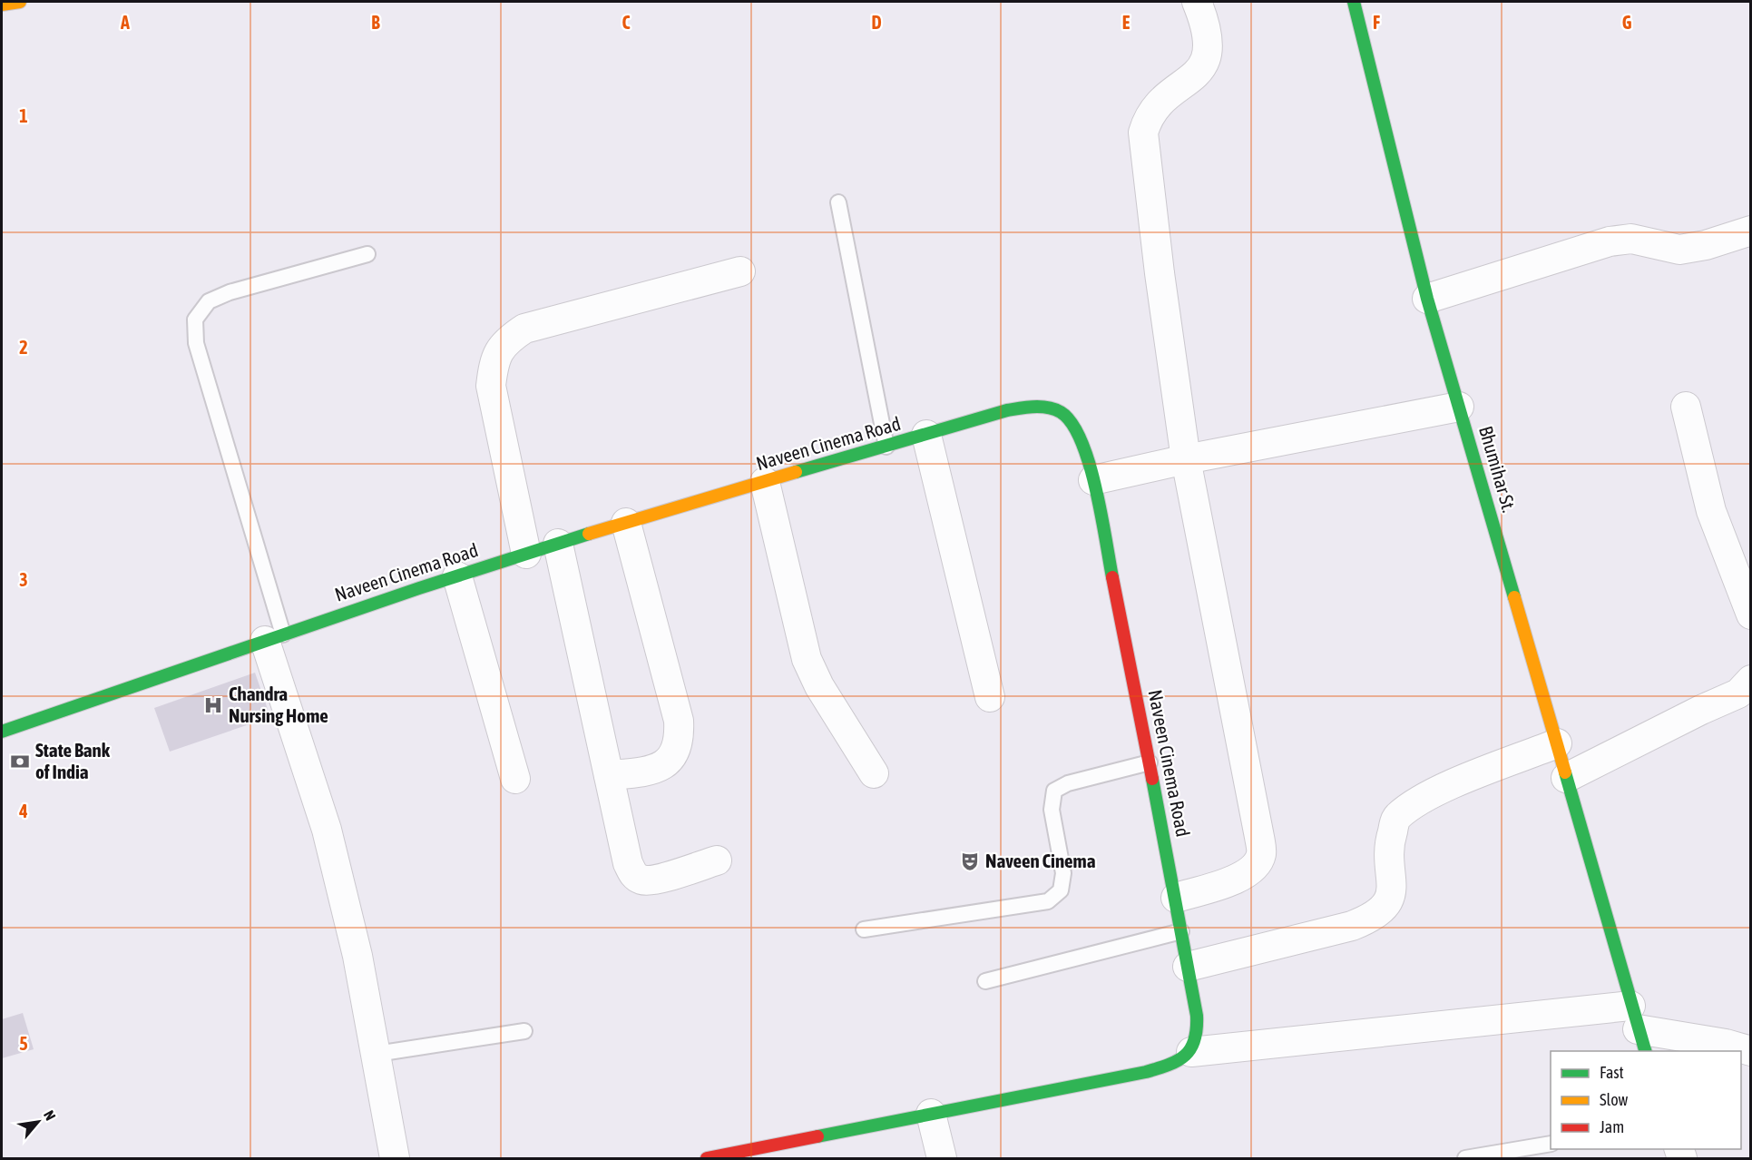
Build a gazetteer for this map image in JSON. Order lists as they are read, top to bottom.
{
  "streets": {
    "street": ["Naveen Cinema Road", "Bhumihar St."]
  },
  "places": {
    "hospital": ["Chandra Nursing Home"],
    "bank": ["State Bank of India"],
    "theatre": ["Naveen Cinema"]
  },
  "legend": ["Fast", "Slow", "Jam"],
  "north": "top right",
  "grid": {
    "columns": [
      "A",
      "B",
      "C",
      "D",
      "E",
      "F",
      "G"
    ],
    "rows": [
      "1",
      "2",
      "3",
      "4",
      "5"
    ]
  }
}
